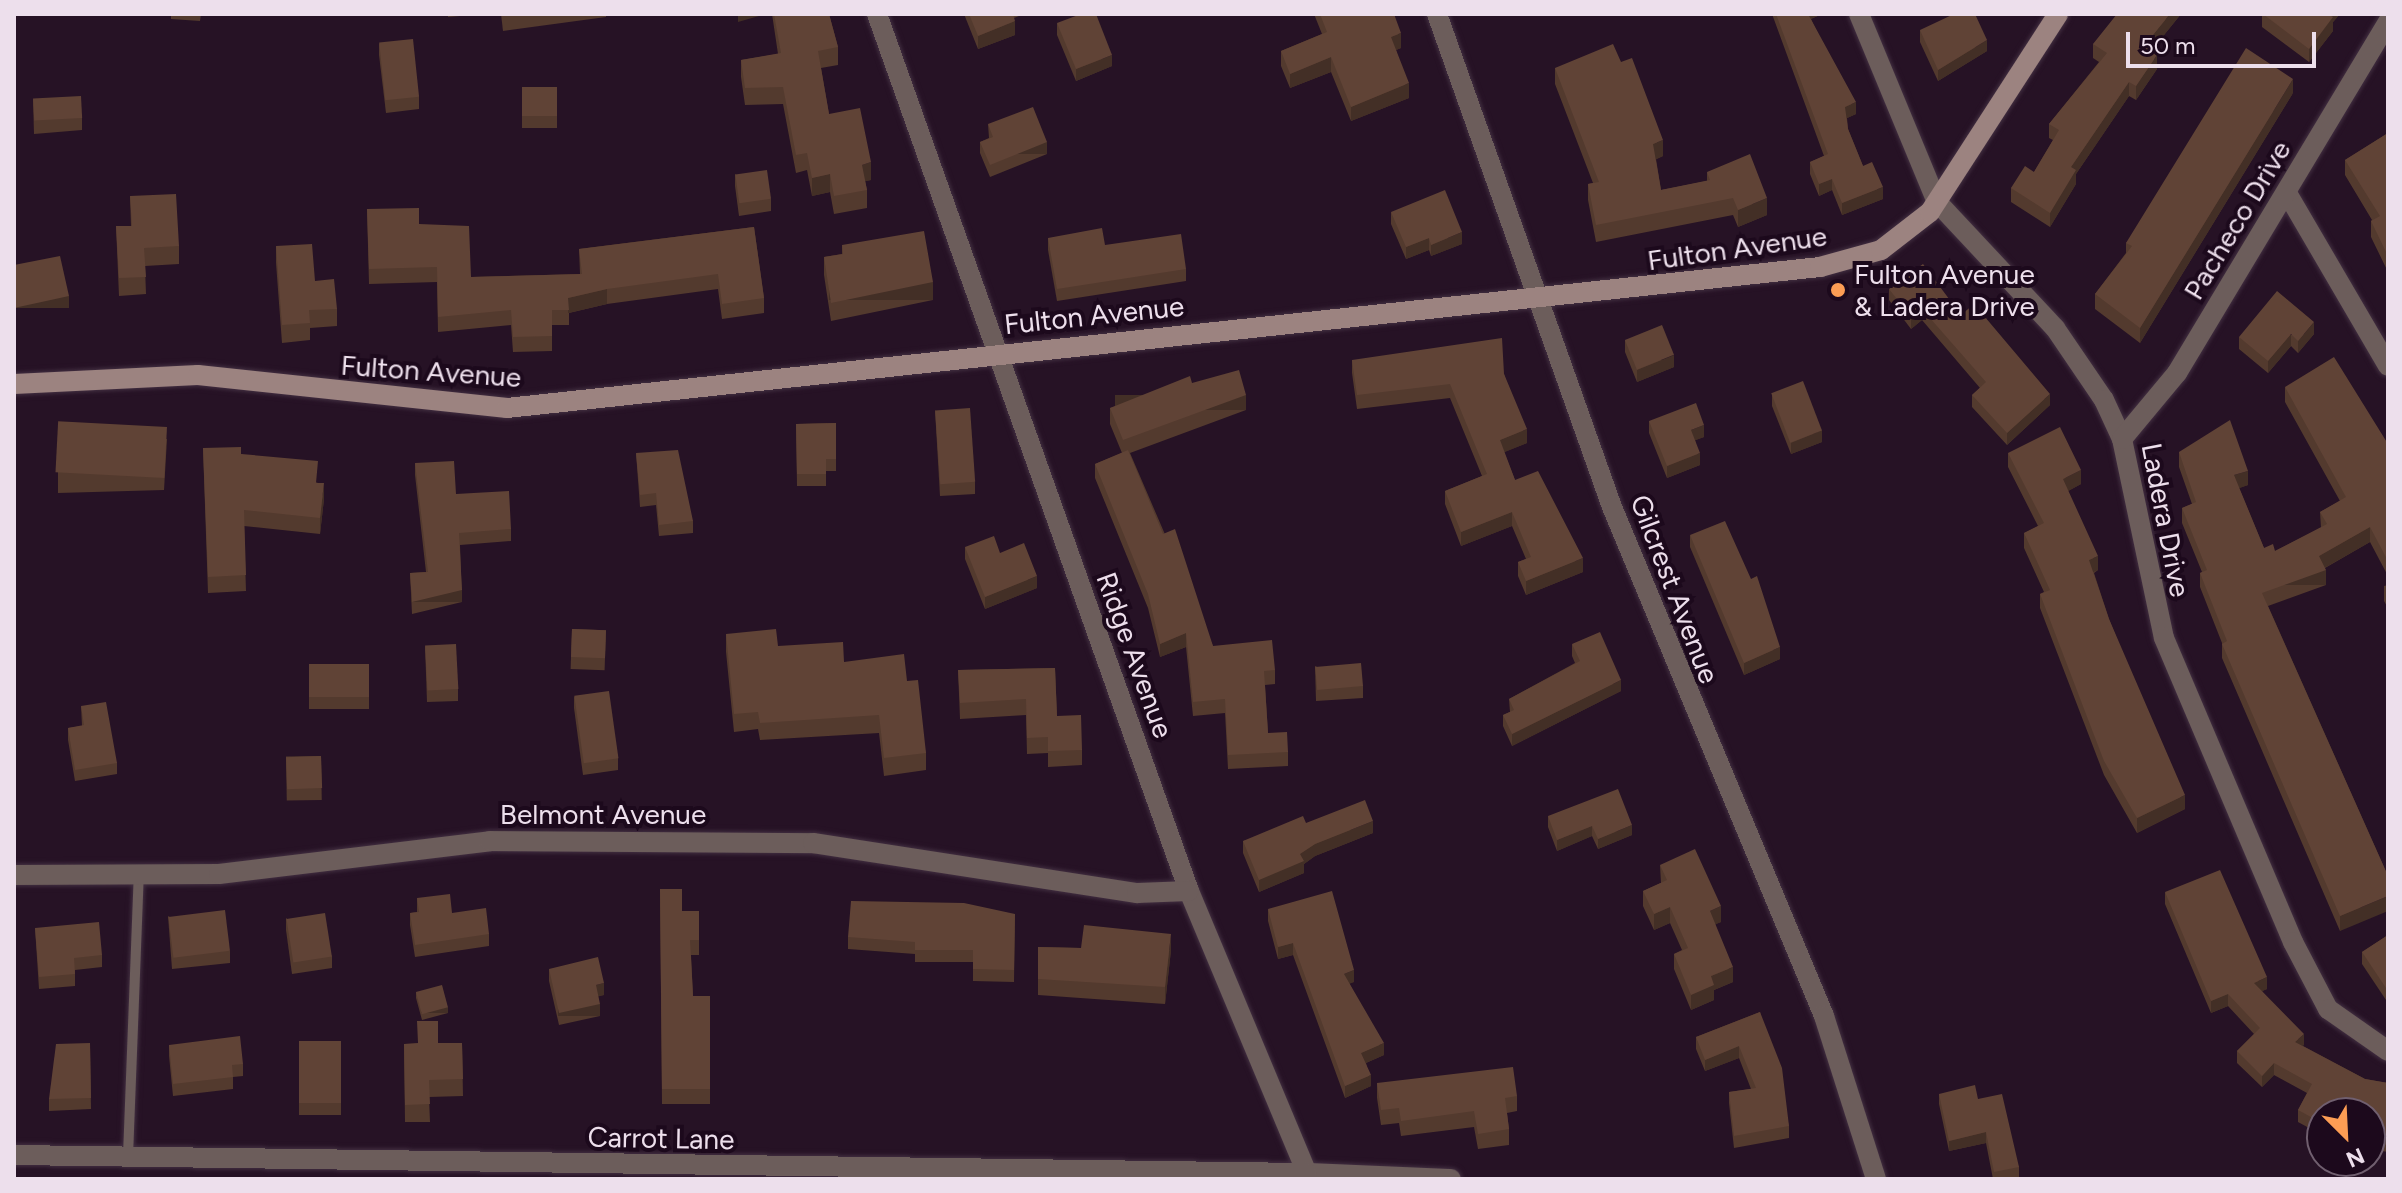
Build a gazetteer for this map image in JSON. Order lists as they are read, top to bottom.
{
  "streets": {
    "street": [
      "Pacheco Drive",
      "Fulton Avenue",
      "Ladera Drive",
      "Gilcrest Avenue",
      "Ridge Avenue",
      "Belmont Avenue",
      "Carrot Lane"
    ]
  },
  "crossings": [
    ["Pacheco Drive", "Ladera Drive"],
    ["Fulton Avenue", "Ladera Drive"],
    ["Fulton Avenue", "Gilcrest Avenue"],
    ["Fulton Avenue", "Ridge Avenue"],
    ["Ridge Avenue", "Belmont Avenue"],
    ["Ridge Avenue", "Carrot Lane"]
  ],
  "places": ["Fulton Avenue & Ladera Drive"],
  "scale_bar": "50 m",
  "north": "bottom right"
}
